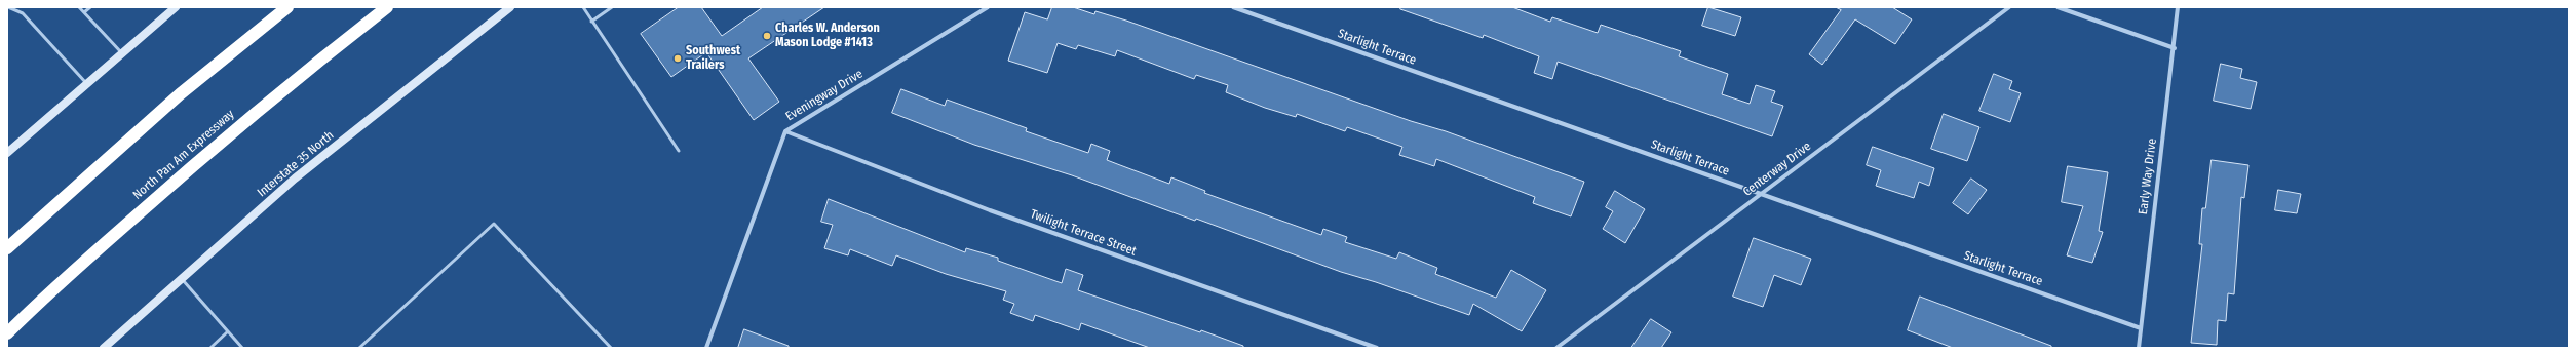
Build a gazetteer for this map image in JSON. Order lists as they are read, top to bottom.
{
  "streets": {
    "highway": ["North Pan Am Expressway"],
    "main road": ["Interstate 35 North"],
    "street": [
      "Starlight Terrace",
      "Eveningway Drive",
      "Centerway Drive",
      "Early Way Drive",
      "Twilight Terrace Street"
    ]
  },
  "crossings": [
    ["Starlight Terrace", "Centerway Drive"],
    ["Starlight Terrace", "Early Way Drive"],
    ["Eveningway Drive", "Twilight Terrace Street"]
  ],
  "places": ["Charles W. Anderson Mason Lodge #1413", "Southwest Trailers"]
}
